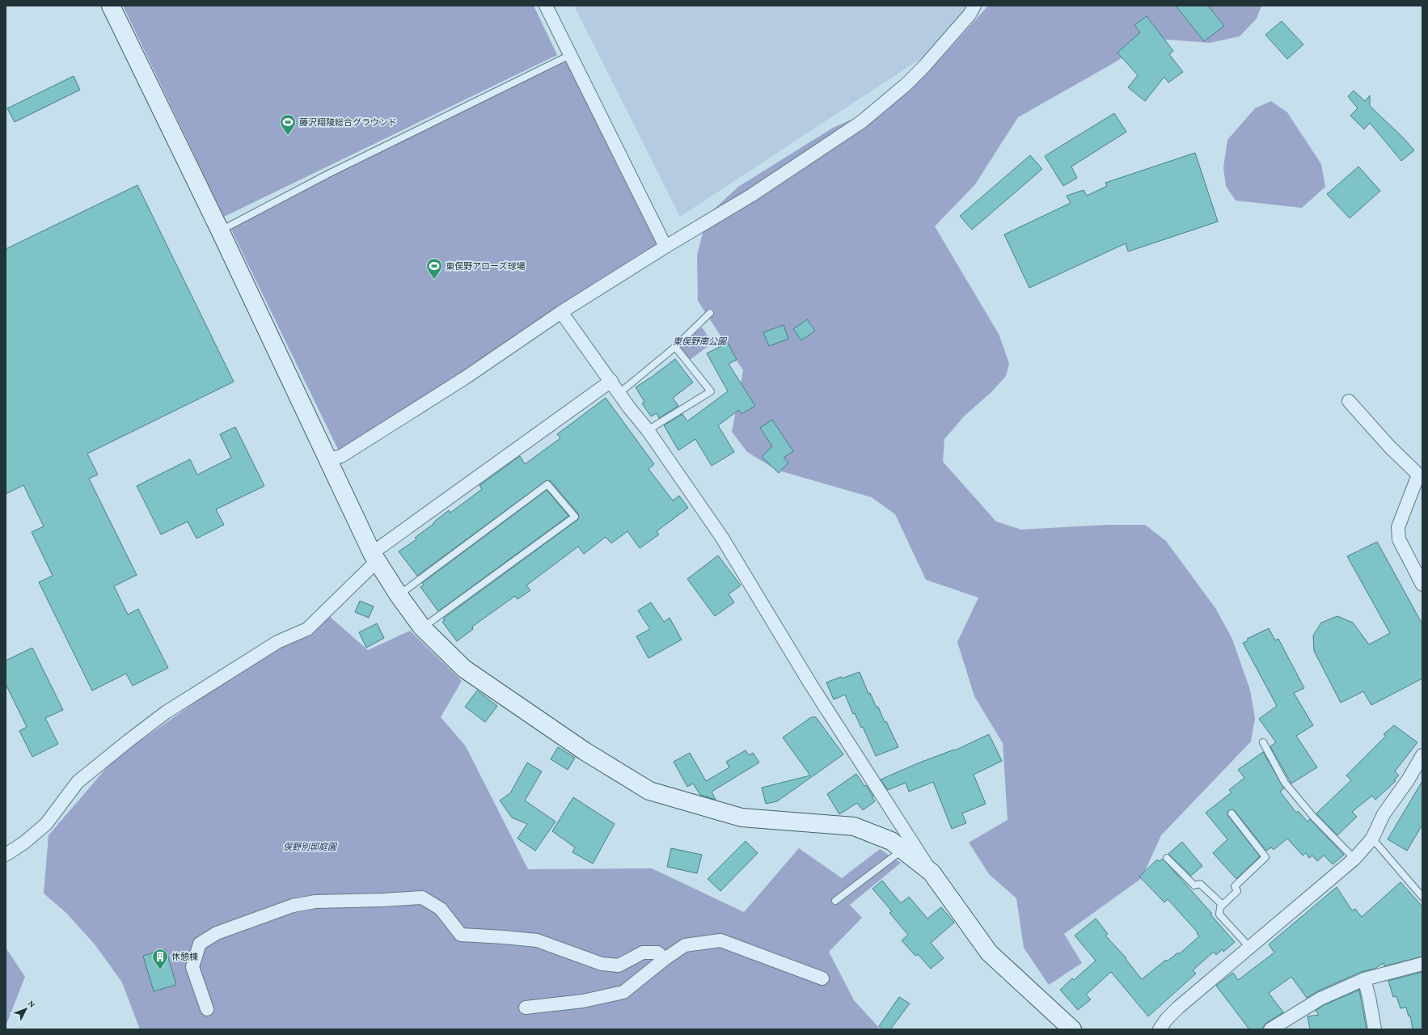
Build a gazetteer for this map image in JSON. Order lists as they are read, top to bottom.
{
  "parks": ["東俣野南公園", "俣野別邸庭園"],
  "places": {
    "sports": ["藤沢翔陵総合グラウンド", "東俣野アローズ球場"],
    "building": ["休憩棟"]
  },
  "north": "top right"
}
